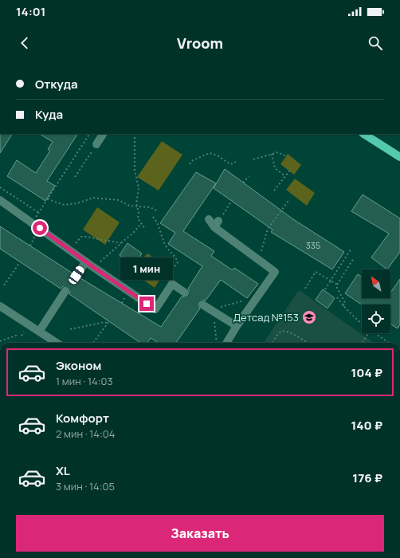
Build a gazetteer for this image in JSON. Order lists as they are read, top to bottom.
{
  "places": {
    "school or university": ["Детсад №153"]
  },
  "house_numbers": ["335"],
  "north": "top left",
  "page": {
    "status": "14:01",
    "header": "Vroom",
    "banner": ["Откуда", "Куда"],
    "bubble": "1 мин",
    "list": [
      {
        "name": "Эконом",
        "note": "1 мин · 14:03",
        "value": "104 ₽"
      },
      {
        "name": "Комфорт",
        "note": "2 мин · 14:04",
        "value": "140 ₽"
      },
      {
        "name": "XL",
        "note": "3 мин · 14:05",
        "value": "176 ₽"
      }
    ],
    "buttons": "Заказать"
  }
}
